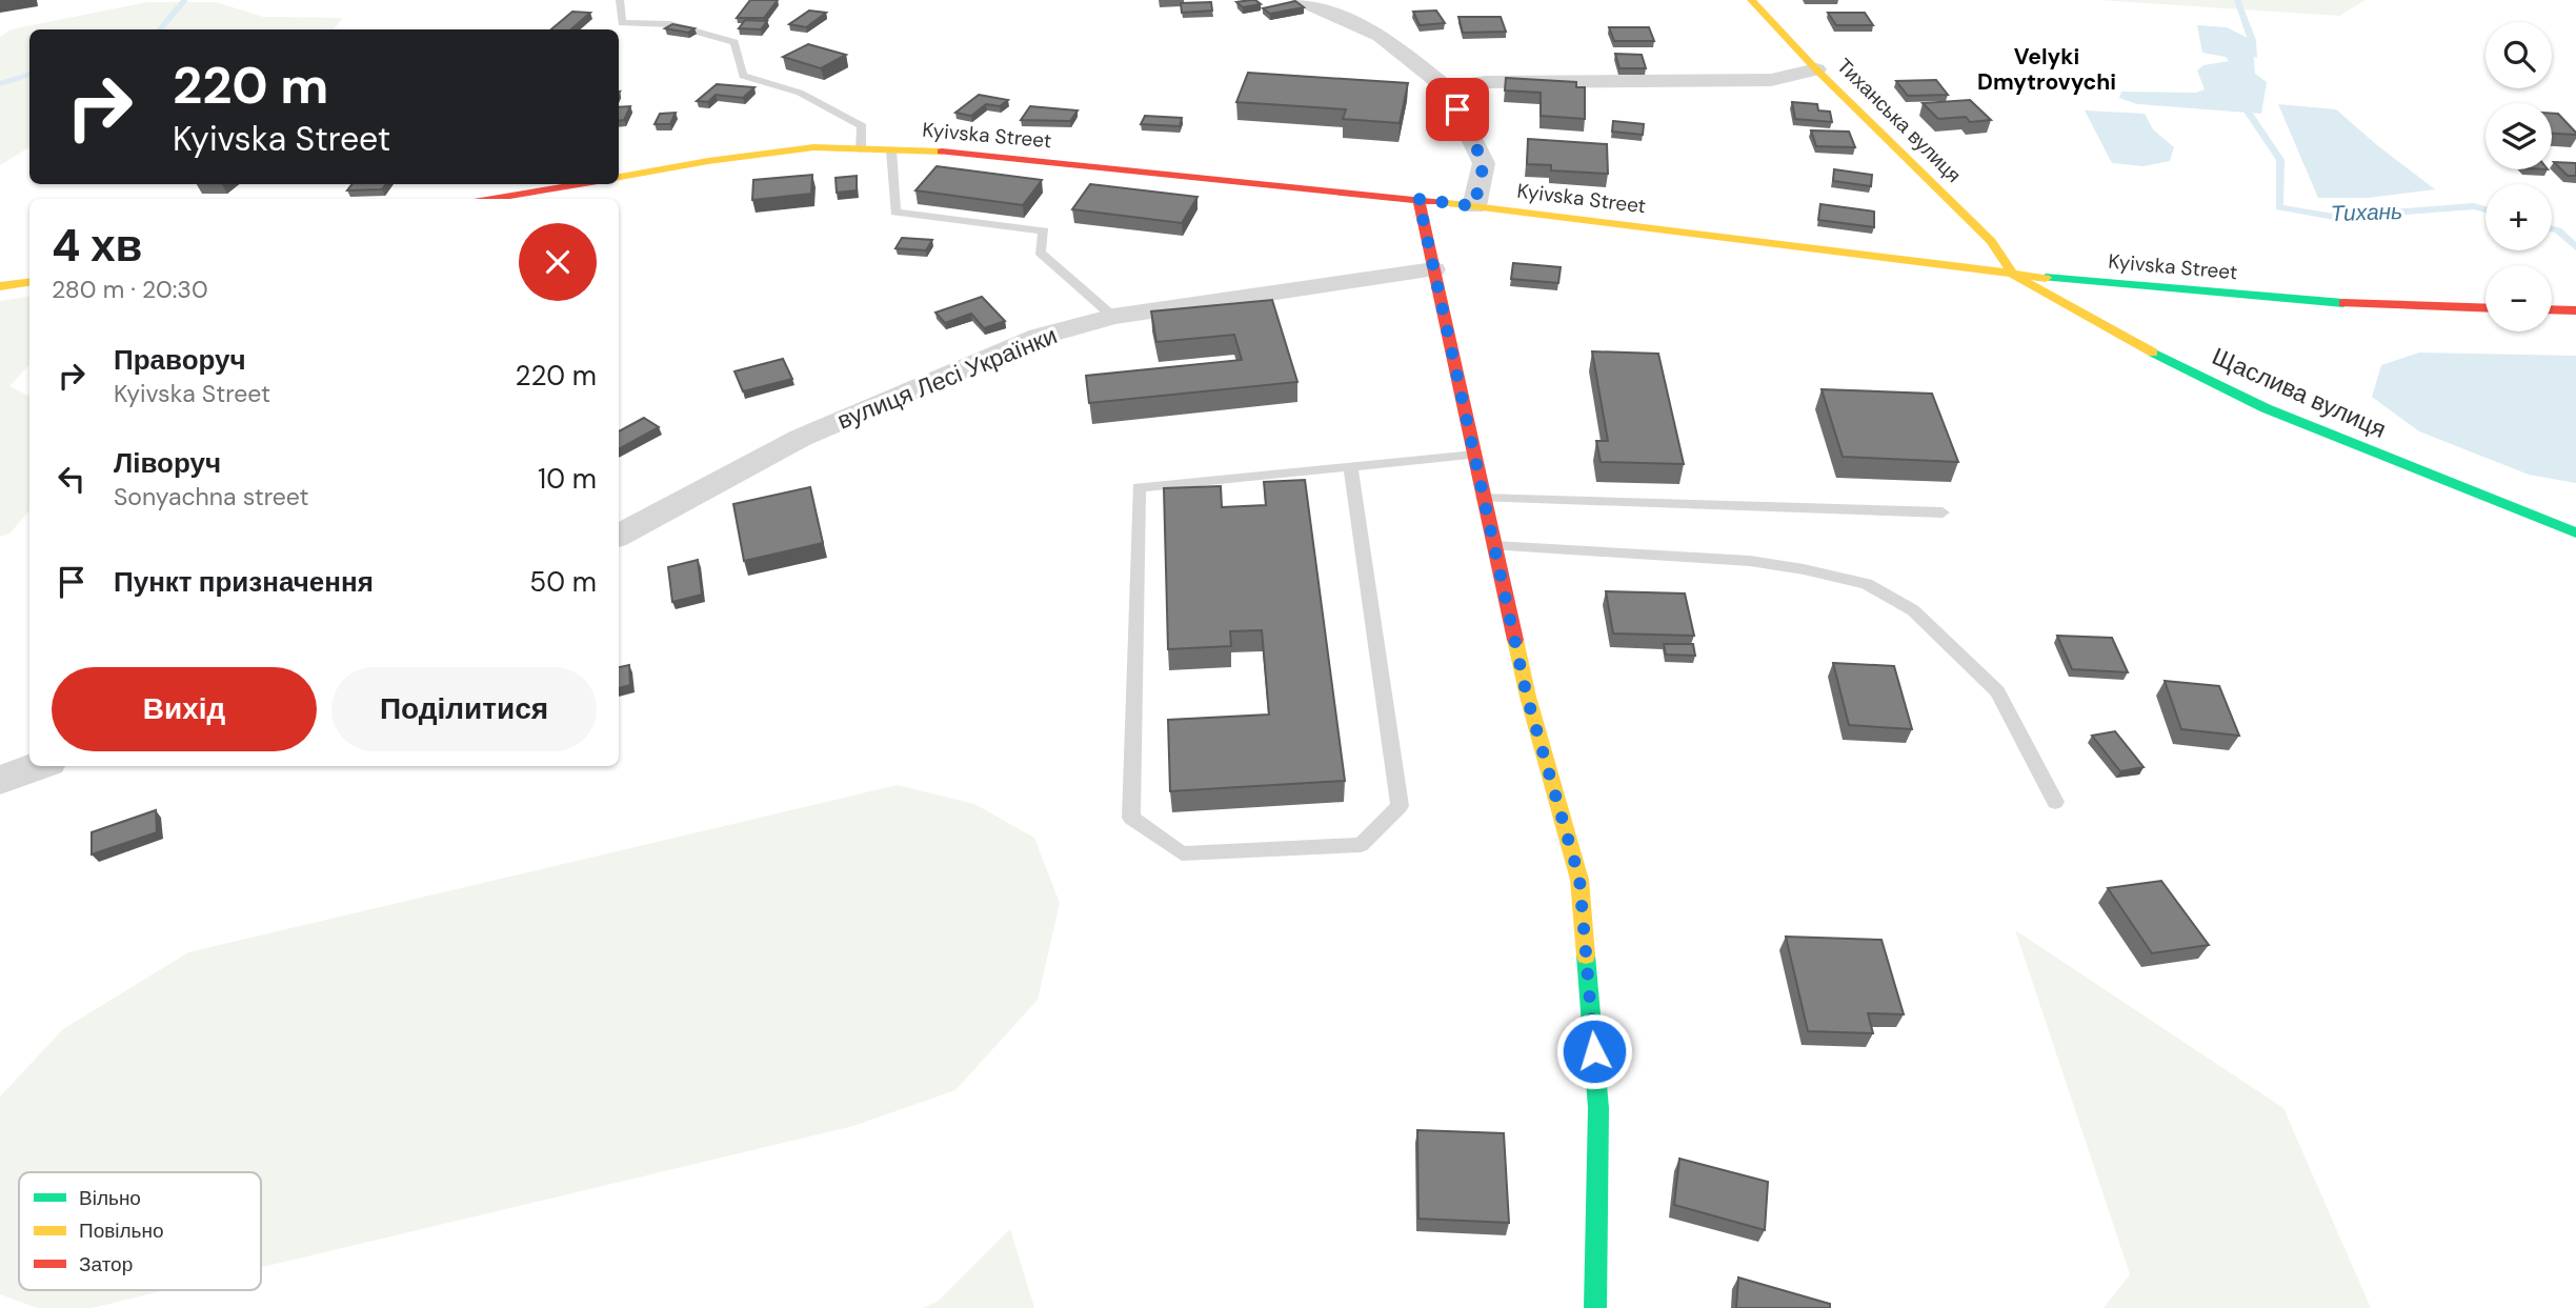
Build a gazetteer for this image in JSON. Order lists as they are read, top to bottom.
{
  "streets": {
    "street": [
      "Тиханська вулиця",
      "Kyivska Street",
      "вулиця Лесі Українки",
      "Щаслива вулиця"
    ]
  },
  "crossings": [
    ["Тиханська вулиця", "Kyivska Street"],
    ["Тиханська вулиця", "Щаслива вулиця"],
    ["Kyivska Street", "Щаслива вулиця"]
  ],
  "districts": ["Velyki Dmytrovychi"],
  "water": ["Тихань"],
  "legend": ["Вільно", "Повільно", "Затор"],
  "page": {
    "map_buttons": ["+", "−"],
    "turn": ["220 m", "Kyivska Street"],
    "heading": ["4 хв", "280 m · 20:30"],
    "list": [
      {
        "name": "Праворуч",
        "note": "Kyivska Street",
        "value": "220 m"
      },
      {
        "name": "Ліворуч",
        "note": "Sonyachna street",
        "value": "10 m"
      },
      {
        "name": "Пункт призначення",
        "value": "50 m"
      }
    ],
    "buttons": ["Вихід", "Поділитися"]
  }
}
